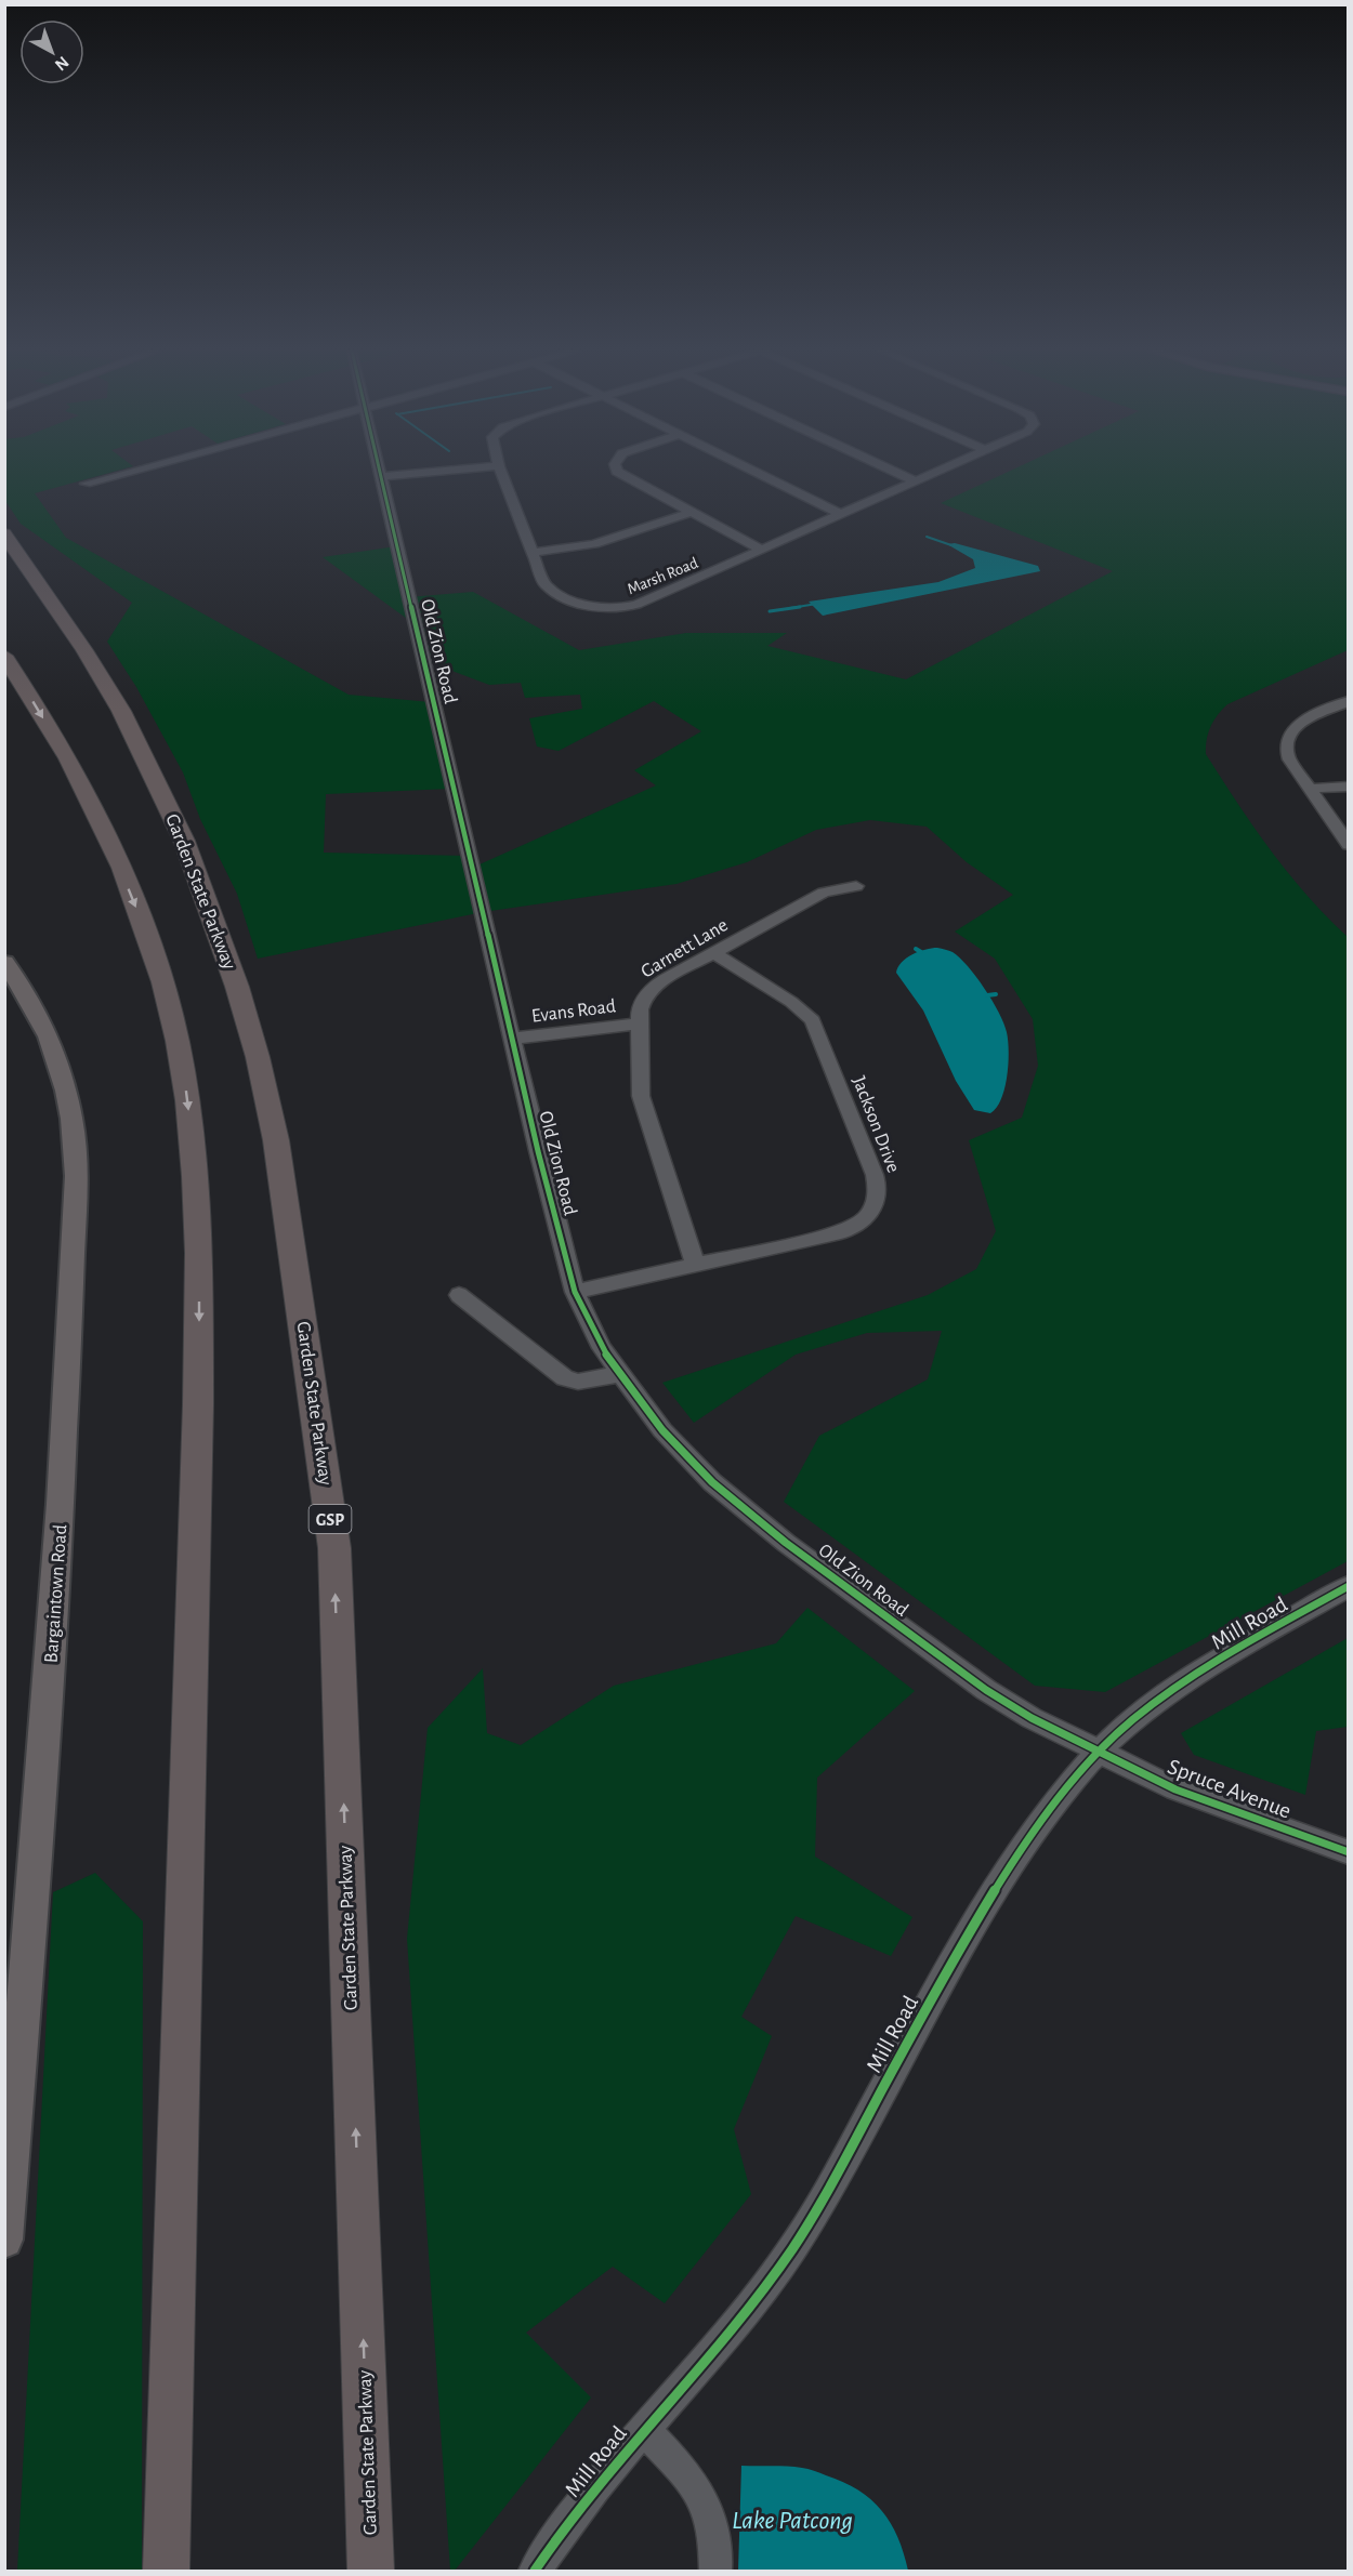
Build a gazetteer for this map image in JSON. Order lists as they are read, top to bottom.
{
  "streets": {
    "highway": ["Garden State Parkway", "GSP"],
    "main road": ["Bargaintown Road"],
    "street": [
      "Marsh Road",
      "Old Zion Road",
      "Garnett Lane",
      "Evans Road",
      "Jackson Drive",
      "Mill Road",
      "Spruce Avenue"
    ]
  },
  "crossings": [
    ["Old Zion Road", "Evans Road"],
    ["Old Zion Road", "Jackson Drive"],
    ["Old Zion Road", "Mill Road"],
    ["Old Zion Road", "Spruce Avenue"],
    ["Garnett Lane", "Evans Road"],
    ["Garnett Lane", "Jackson Drive"],
    ["Mill Road", "Spruce Avenue"]
  ],
  "water": ["Lake Patcong"],
  "north": "bottom right"
}
